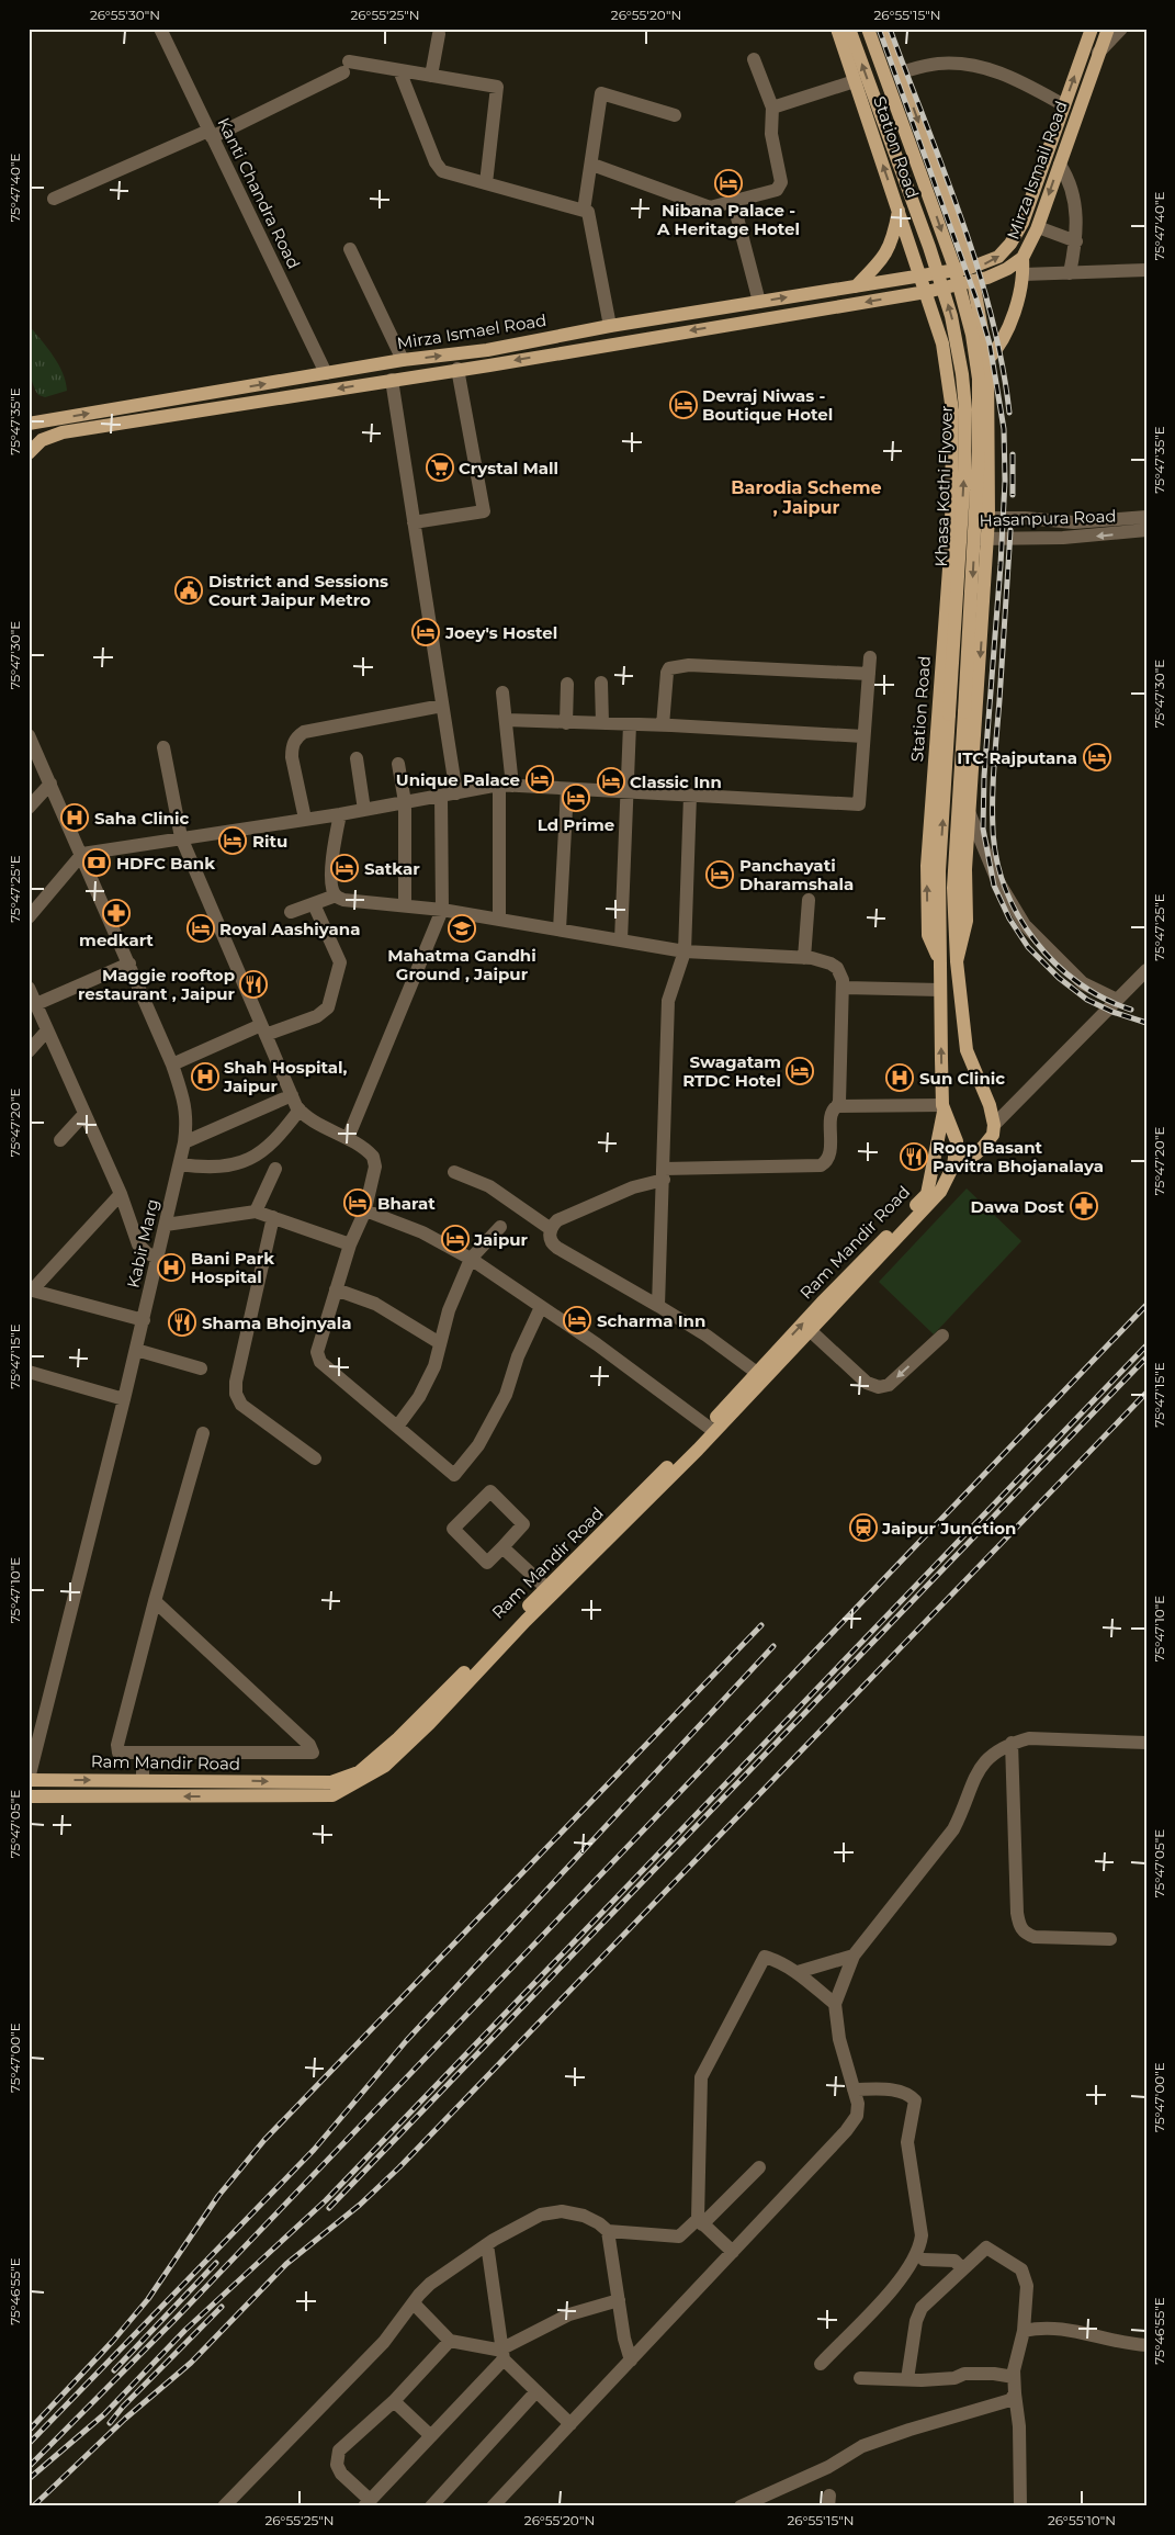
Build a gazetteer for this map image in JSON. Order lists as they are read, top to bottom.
{
  "streets": {
    "main road": [
      "Station Road",
      "Mirza Ismail Road",
      "Mirza Ismael Road",
      "Khasa Kothi Flyover",
      "Ram Mandir Road"
    ],
    "street": ["Kanti Chandra Road", "Hasanpura Road", "Kabir Marg"]
  },
  "crossings": [
    ["Station Road", "Mirza Ismail Road"],
    ["Station Road", "Mirza Ismael Road"],
    ["Station Road", "Khasa Kothi Flyover"],
    ["Station Road", "Hasanpura Road"],
    ["Station Road", "Ram Mandir Road"],
    ["Mirza Ismail Road", "Mirza Ismael Road"],
    ["Kanti Chandra Road", "Mirza Ismael Road"],
    ["Ram Mandir Road", "Kabir Marg"]
  ],
  "one_way": ["Mirza Ismael Road"],
  "districts": ["Barodia Scheme , Jaipur"],
  "places": {
    "hotel": [
      "Nibana Palace - A Heritage Hotel",
      "Devraj Niwas - Boutique Hotel",
      "Joey's Hostel",
      "ITC Rajputana",
      "Unique Palace",
      "Classic Inn",
      "Ld Prime",
      "Ritu",
      "Satkar",
      "Panchayati Dharamshala",
      "Royal Aashiyana",
      "Swagatam RTDC Hotel",
      "Bharat",
      "Jaipur",
      "Scharma Inn"
    ],
    "supermarket": ["Crystal Mall"],
    "public building": ["District and Sessions Court Jaipur Metro"],
    "hospital": [
      "Saha Clinic",
      "Shah Hospital, Jaipur",
      "Sun Clinic",
      "Bani Park Hospital"
    ],
    "bank": ["HDFC Bank"],
    "pharmacy": ["medkart", "Dawa Dost"],
    "school or university": ["Mahatma Gandhi Ground , Jaipur"],
    "restaurant": ["Maggie rooftop restaurant , Jaipur", "Roop Basant Pavitra Bhojanalaya", "Shama Bhojnyala"],
    "station": ["Jaipur Junction"]
  },
  "coordinates": [
    "26°55'30\"N",
    "26°55'25\"N",
    "26°55'20\"N",
    "26°55'15\"N",
    "75°47'40\"E",
    "75°47'35\"E",
    "75°47'30\"E",
    "75°47'25\"E",
    "75°47'20\"E",
    "75°47'15\"E",
    "75°47'10\"E",
    "75°47'05\"E",
    "75°47'00\"E",
    "75°46'55\"E",
    "26°55'10\"N"
  ]
}
